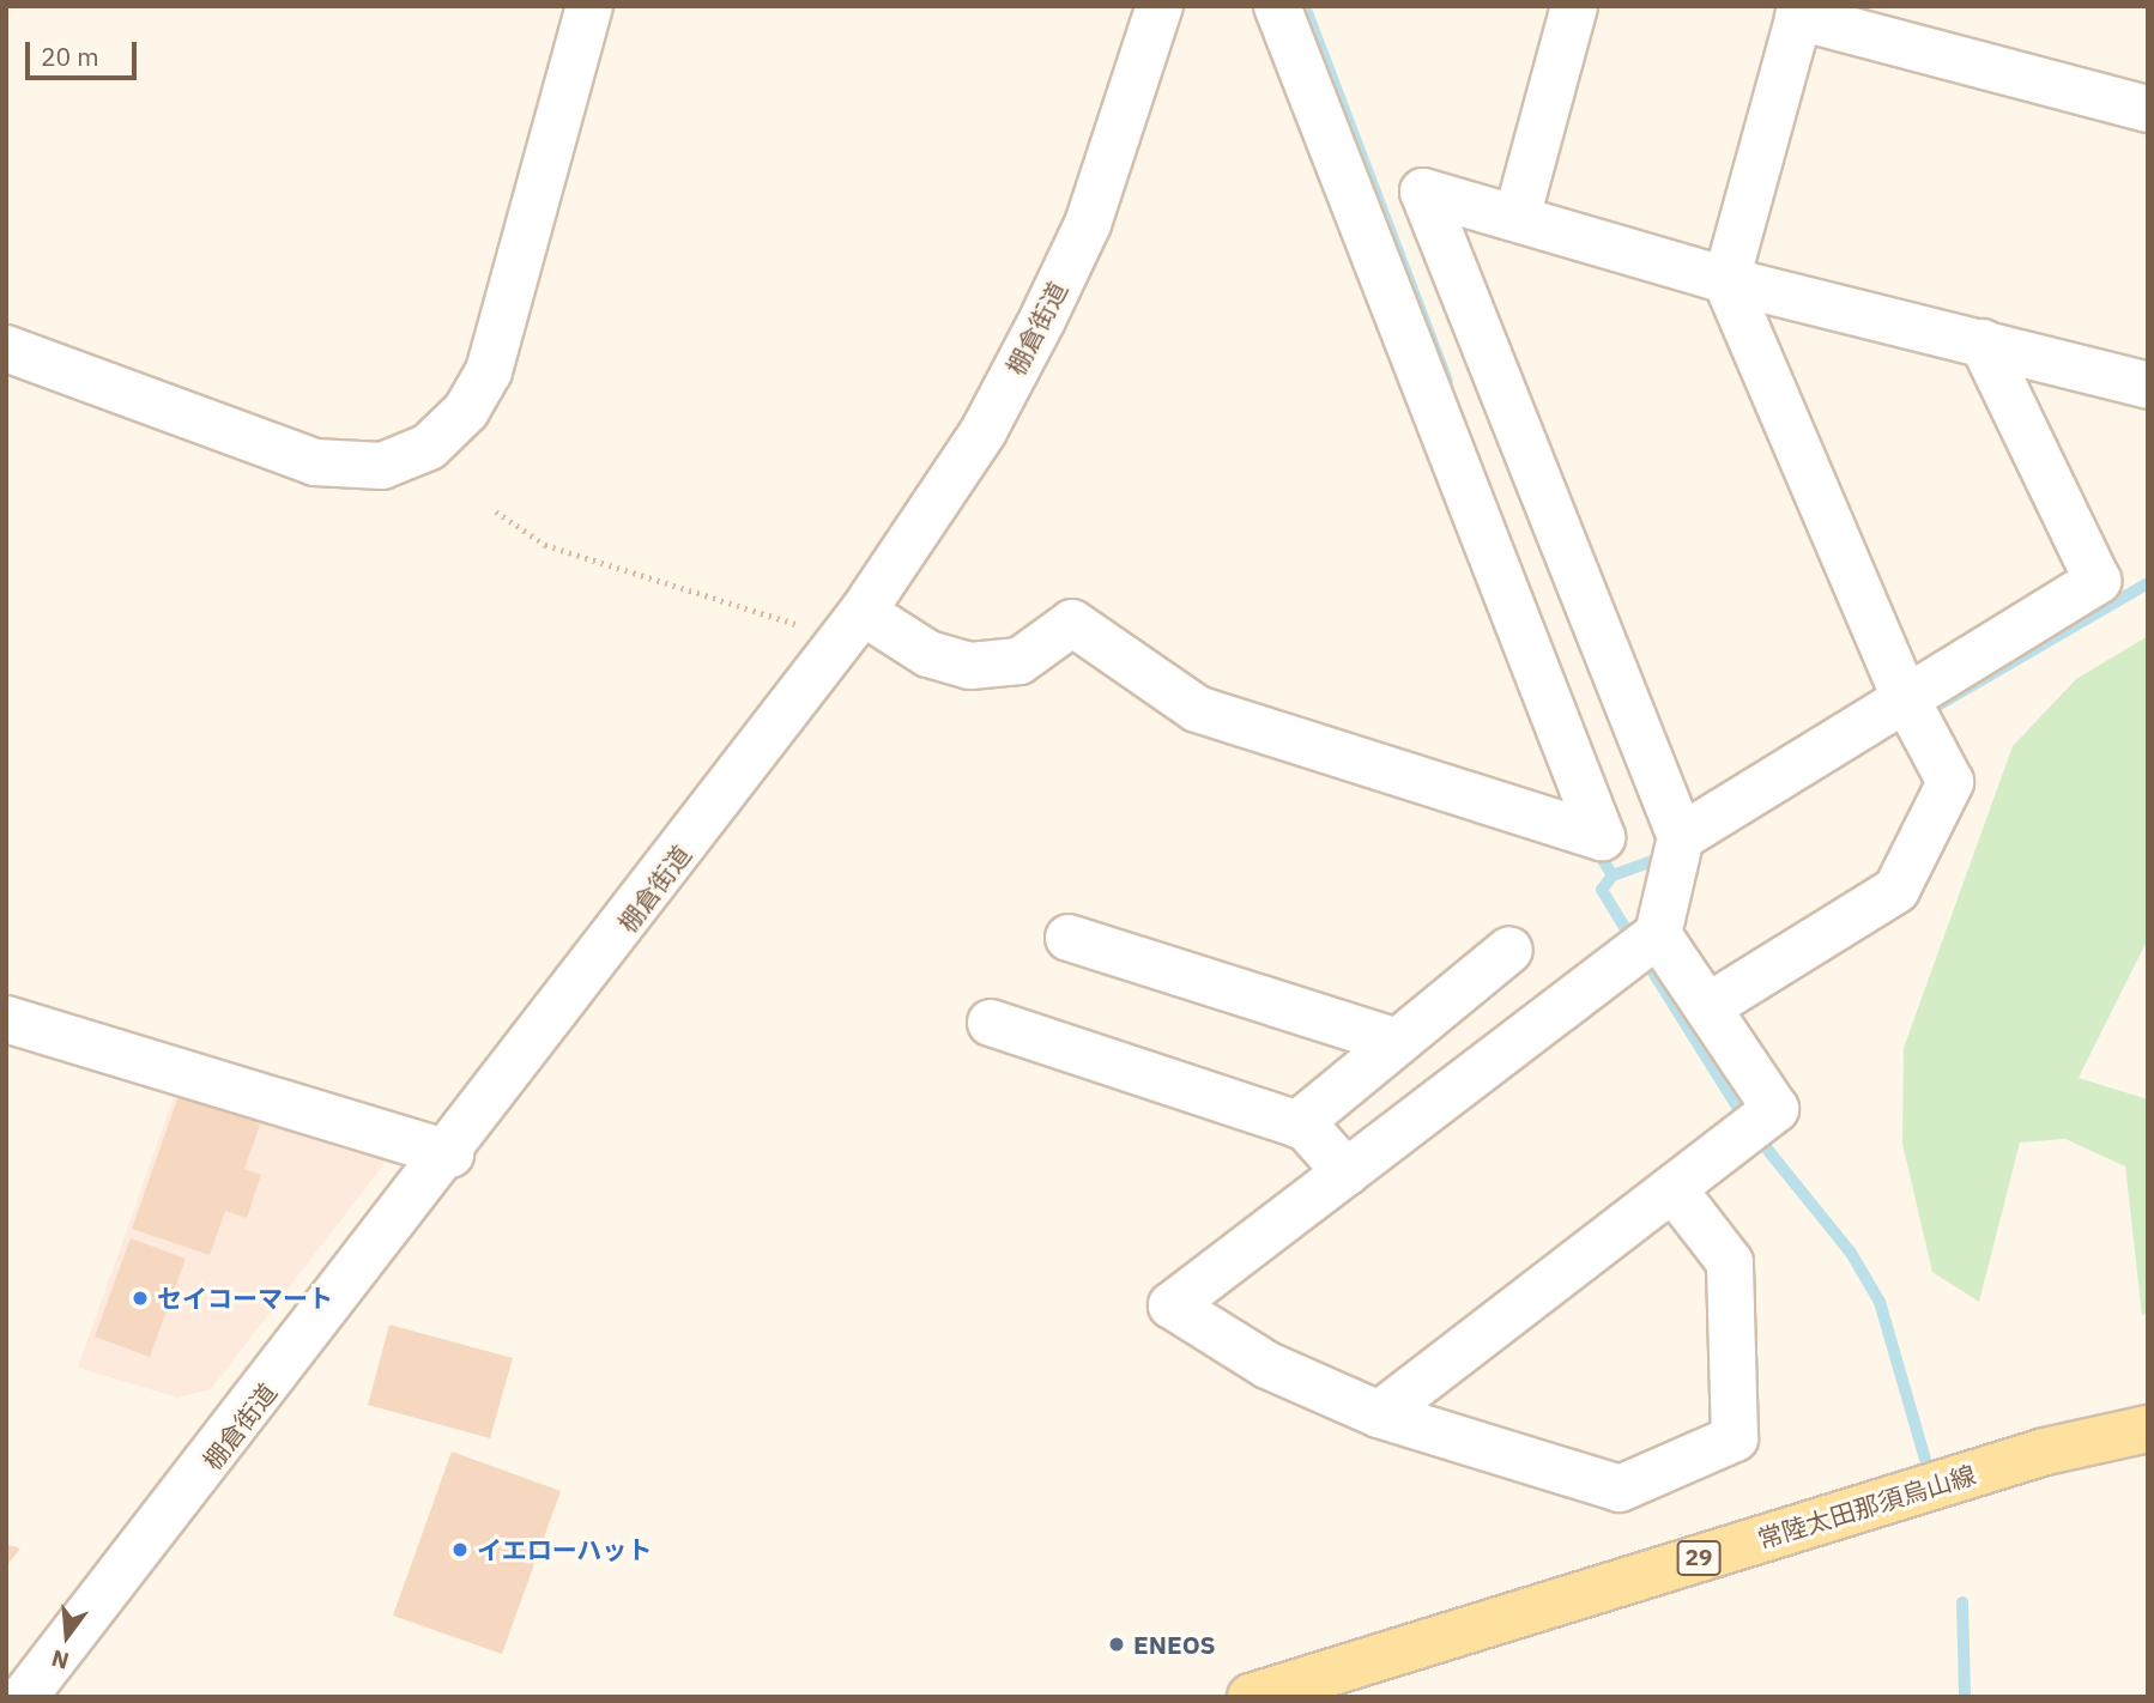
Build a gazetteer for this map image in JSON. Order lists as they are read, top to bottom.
{
  "streets": {
    "main road": ["常陸太田那須烏山線", "29"],
    "street": ["棚倉街道"]
  },
  "places": ["セイコーマート", "イエローハット", "ENEOS"],
  "scale_bar": "20 m",
  "north": "bottom"
}
